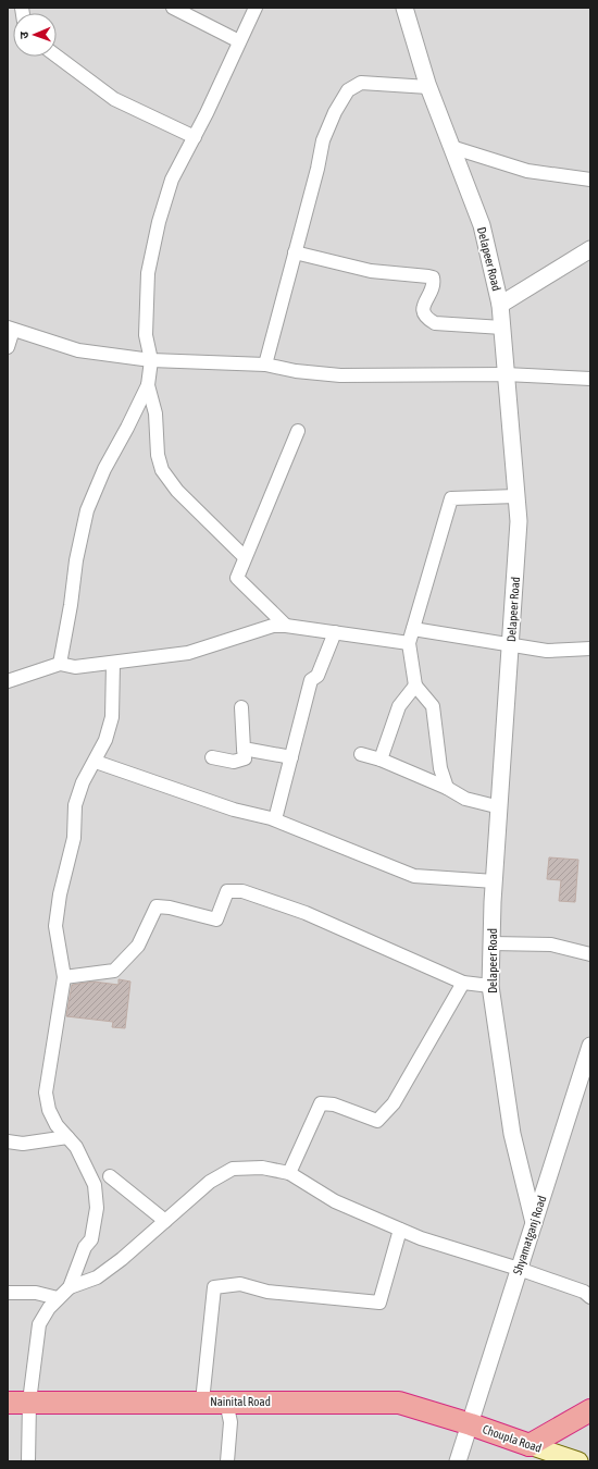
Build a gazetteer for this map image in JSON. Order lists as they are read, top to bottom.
{
  "streets": {
    "highway": ["Nainital Road", "Choupla Road"],
    "street": ["Delapeer Road", "Shyamatganj Road"]
  },
  "crossings": [
    ["Delapeer Road", "Shyamatganj Road"],
    ["Shyamatganj Road", "Nainital Road"],
    ["Shyamatganj Road", "Choupla Road"],
    ["Nainital Road", "Choupla Road"]
  ],
  "north": "left"
}
